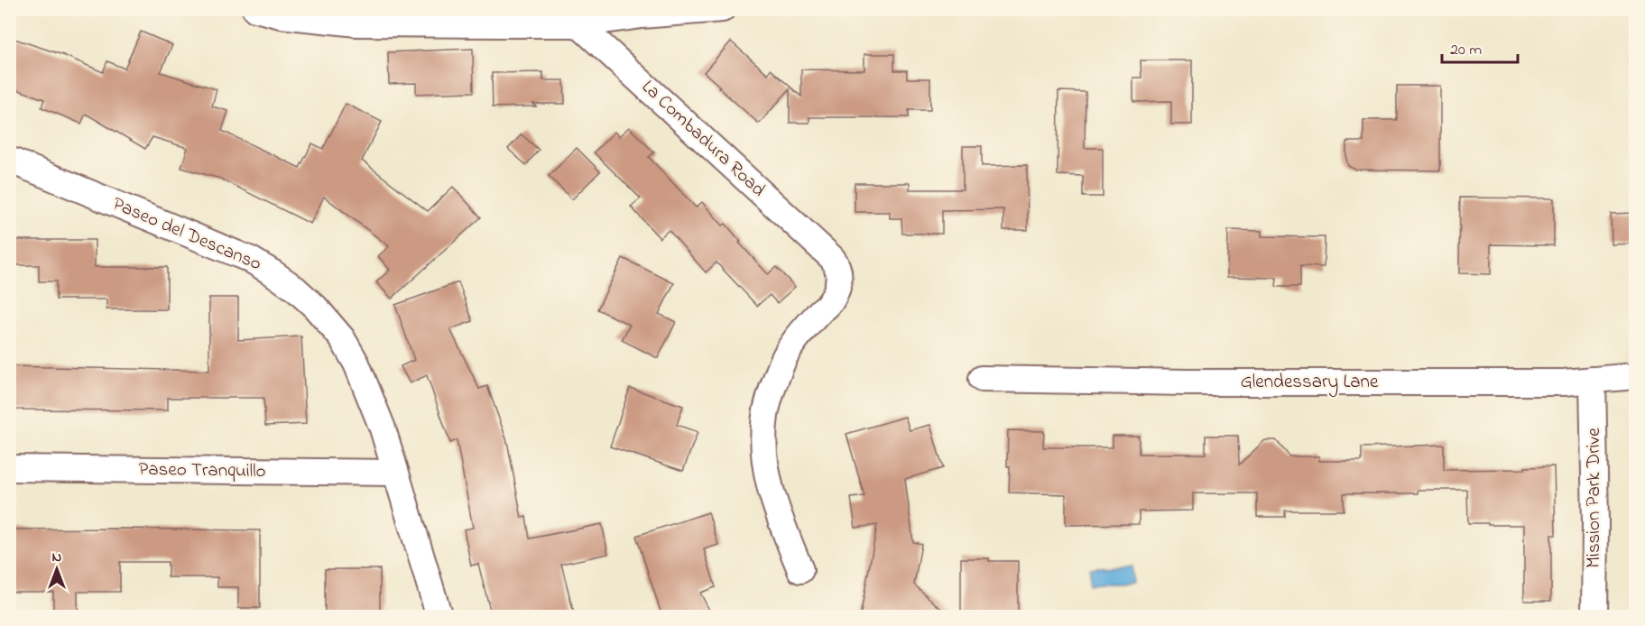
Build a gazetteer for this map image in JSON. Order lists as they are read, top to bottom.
{
  "streets": {
    "street": [
      "La Combadura Road",
      "Paseo del Descanso",
      "Glendessary Lane",
      "Paseo Tranquillo",
      "Mission Park Drive"
    ]
  },
  "crossings": [
    ["Paseo del Descanso", "Paseo Tranquillo"],
    ["Glendessary Lane", "Mission Park Drive"]
  ],
  "scale_bar": "20 m",
  "north": "top"
}
